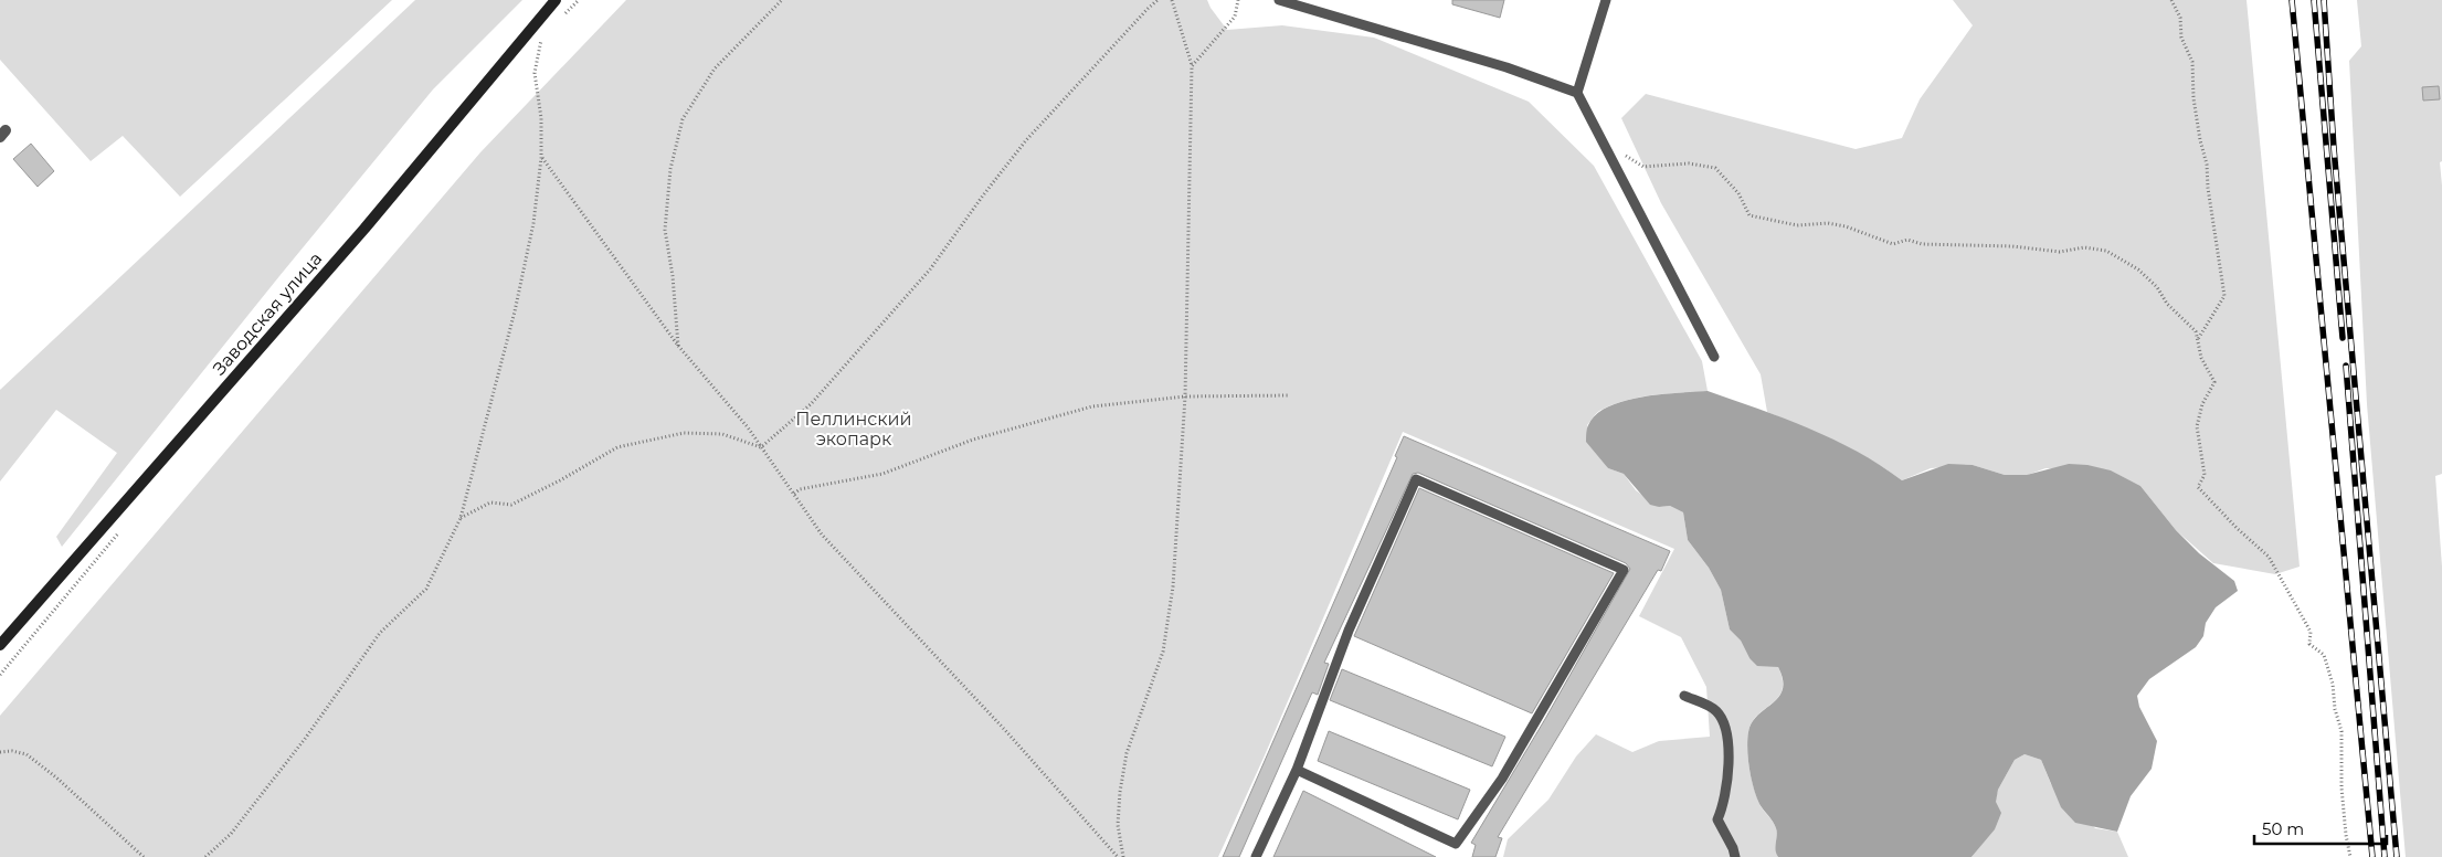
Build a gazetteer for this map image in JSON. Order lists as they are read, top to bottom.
{
  "streets": {
    "street": ["Заводская улица"]
  },
  "parks": ["Пеллинский экопарк"],
  "scale_bar": "50 m"
}
